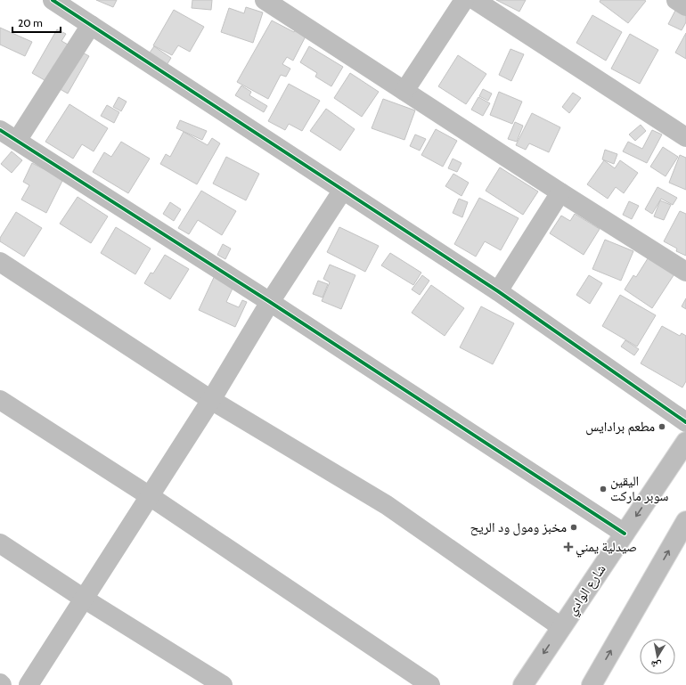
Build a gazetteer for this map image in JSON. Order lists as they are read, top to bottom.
{
  "streets": {
    "street": ["شارع الوادي"]
  },
  "places": {
    "other": ["مطعم برادايس", "اليقين سوبر ماركت", "مخبز ومول ود الريح"],
    "health": ["صيدلية يمني"]
  },
  "scale_bar": "20 m",
  "north": "bottom"
}
